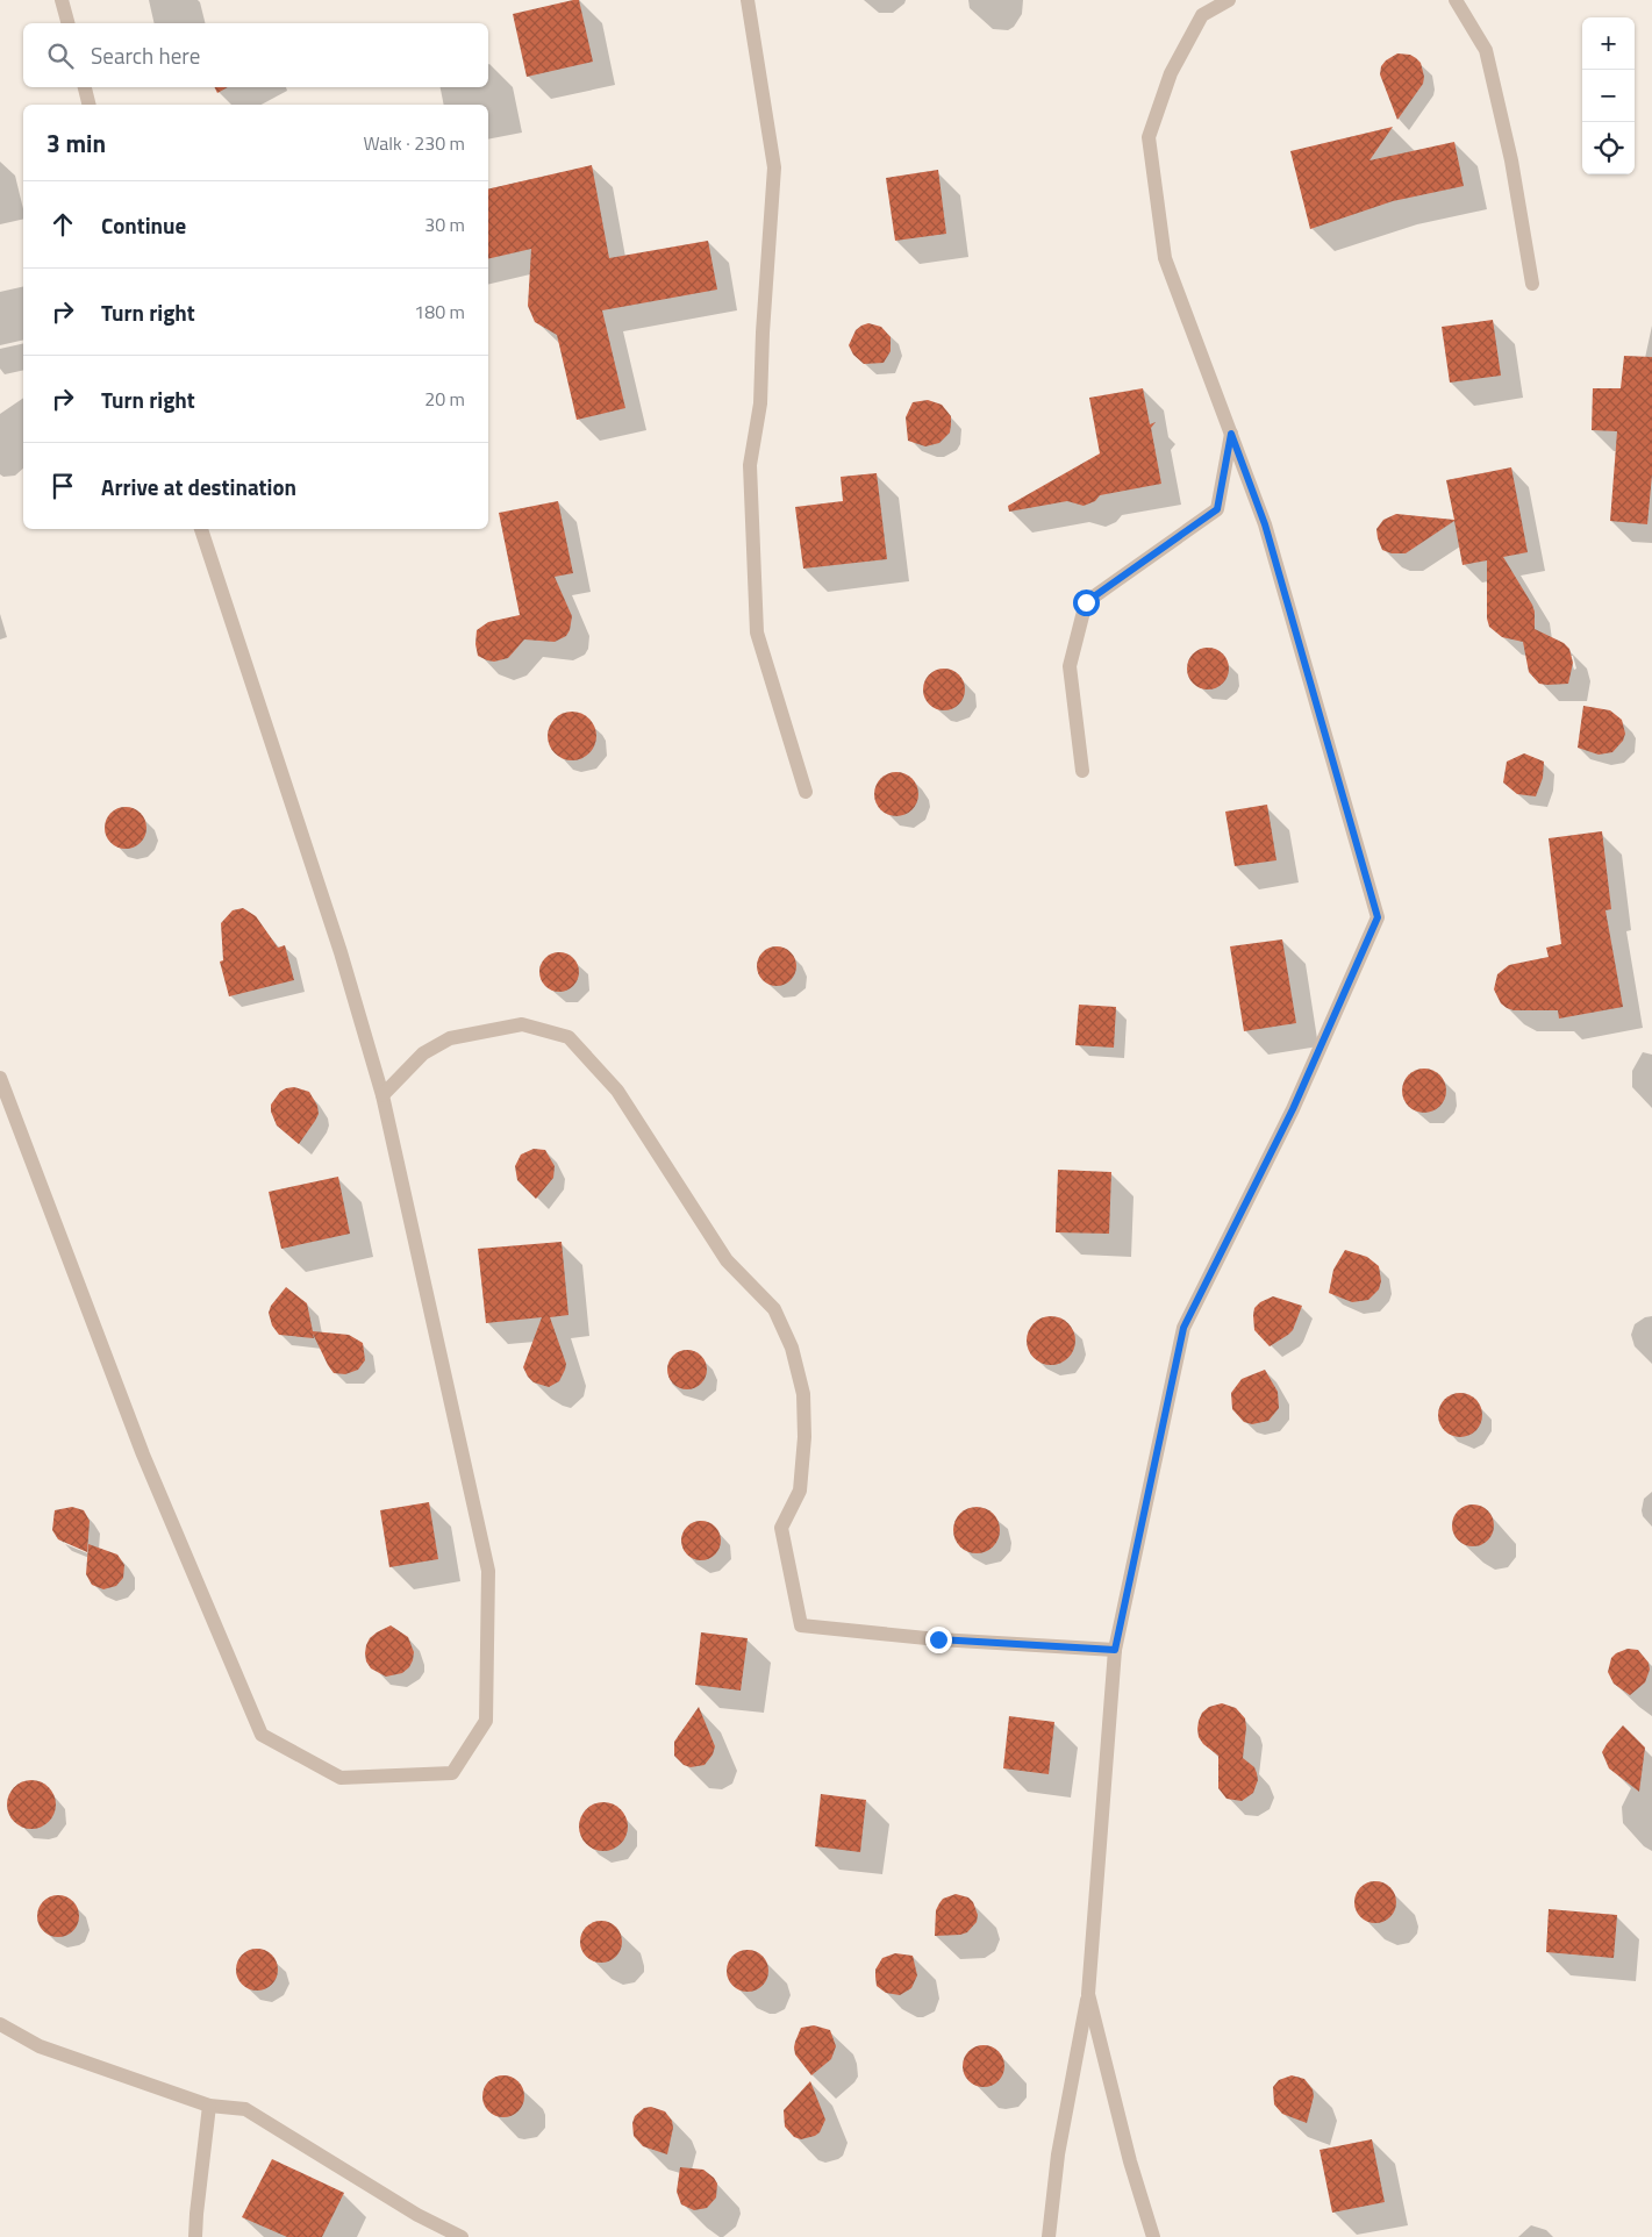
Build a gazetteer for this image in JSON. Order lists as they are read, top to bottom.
{
  "page": {
    "map_buttons": ["+", "−"],
    "search": "Search here",
    "heading": ["3 min", "Walk · 230 m"],
    "list": [
      ["Continue", "30 m"],
      ["Turn right", "180 m"],
      ["Turn right", "20 m"],
      "Arrive at destination"
    ]
  }
}
